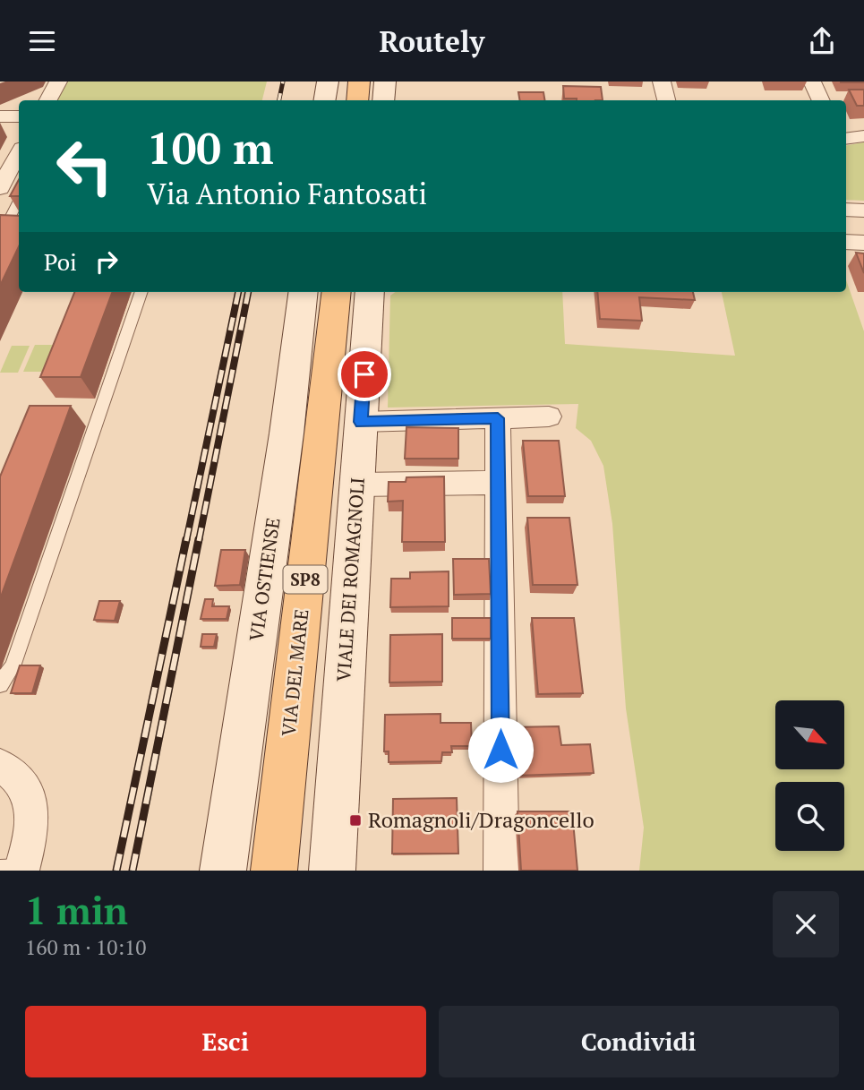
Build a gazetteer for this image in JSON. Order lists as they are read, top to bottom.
{
  "streets": {
    "main road": [
      "VIA OSTIENSE",
      "SP8",
      "VIALE DEI ROMAGNOLI",
      "VIA DEL MARE"
    ]
  },
  "crossings": [
    ["VIALE DEI ROMAGNOLI", "VIA DEL MARE"]
  ],
  "places": {
    "transit": ["Romagnoli/Dragoncello"]
  },
  "north": "bottom right",
  "page": {
    "header": "Routely",
    "turn": ["100 m", "Via Antonio Fantosati"],
    "then": "Poi",
    "heading": ["1 min", "160 m · 10:10"],
    "buttons": ["Esci", "Condividi"]
  }
}
